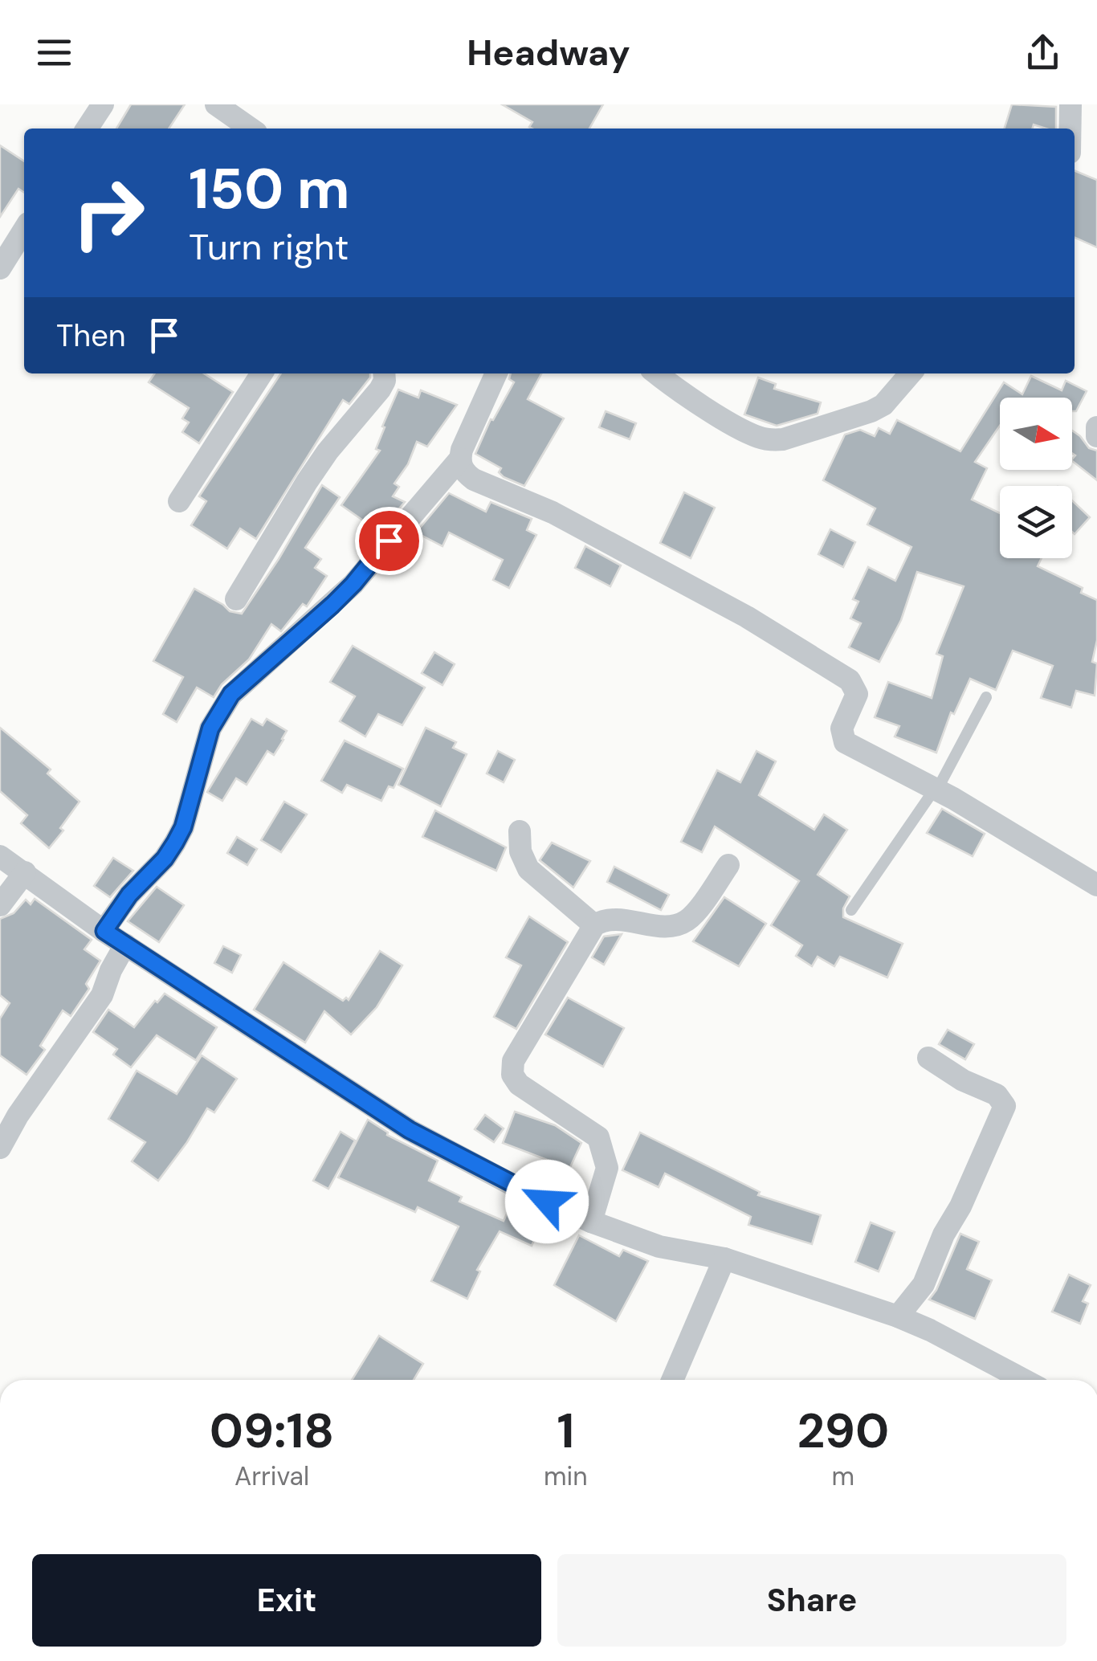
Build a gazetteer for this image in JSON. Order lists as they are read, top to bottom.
{
  "north": "right",
  "page": {
    "header": "Headway",
    "turn": ["150 m", "Turn right"],
    "then": "Then",
    "eta": [
      "09:18",
      "Arrival",
      "1",
      "min",
      "290",
      "m"
    ],
    "buttons": ["Exit", "Share"]
  }
}
